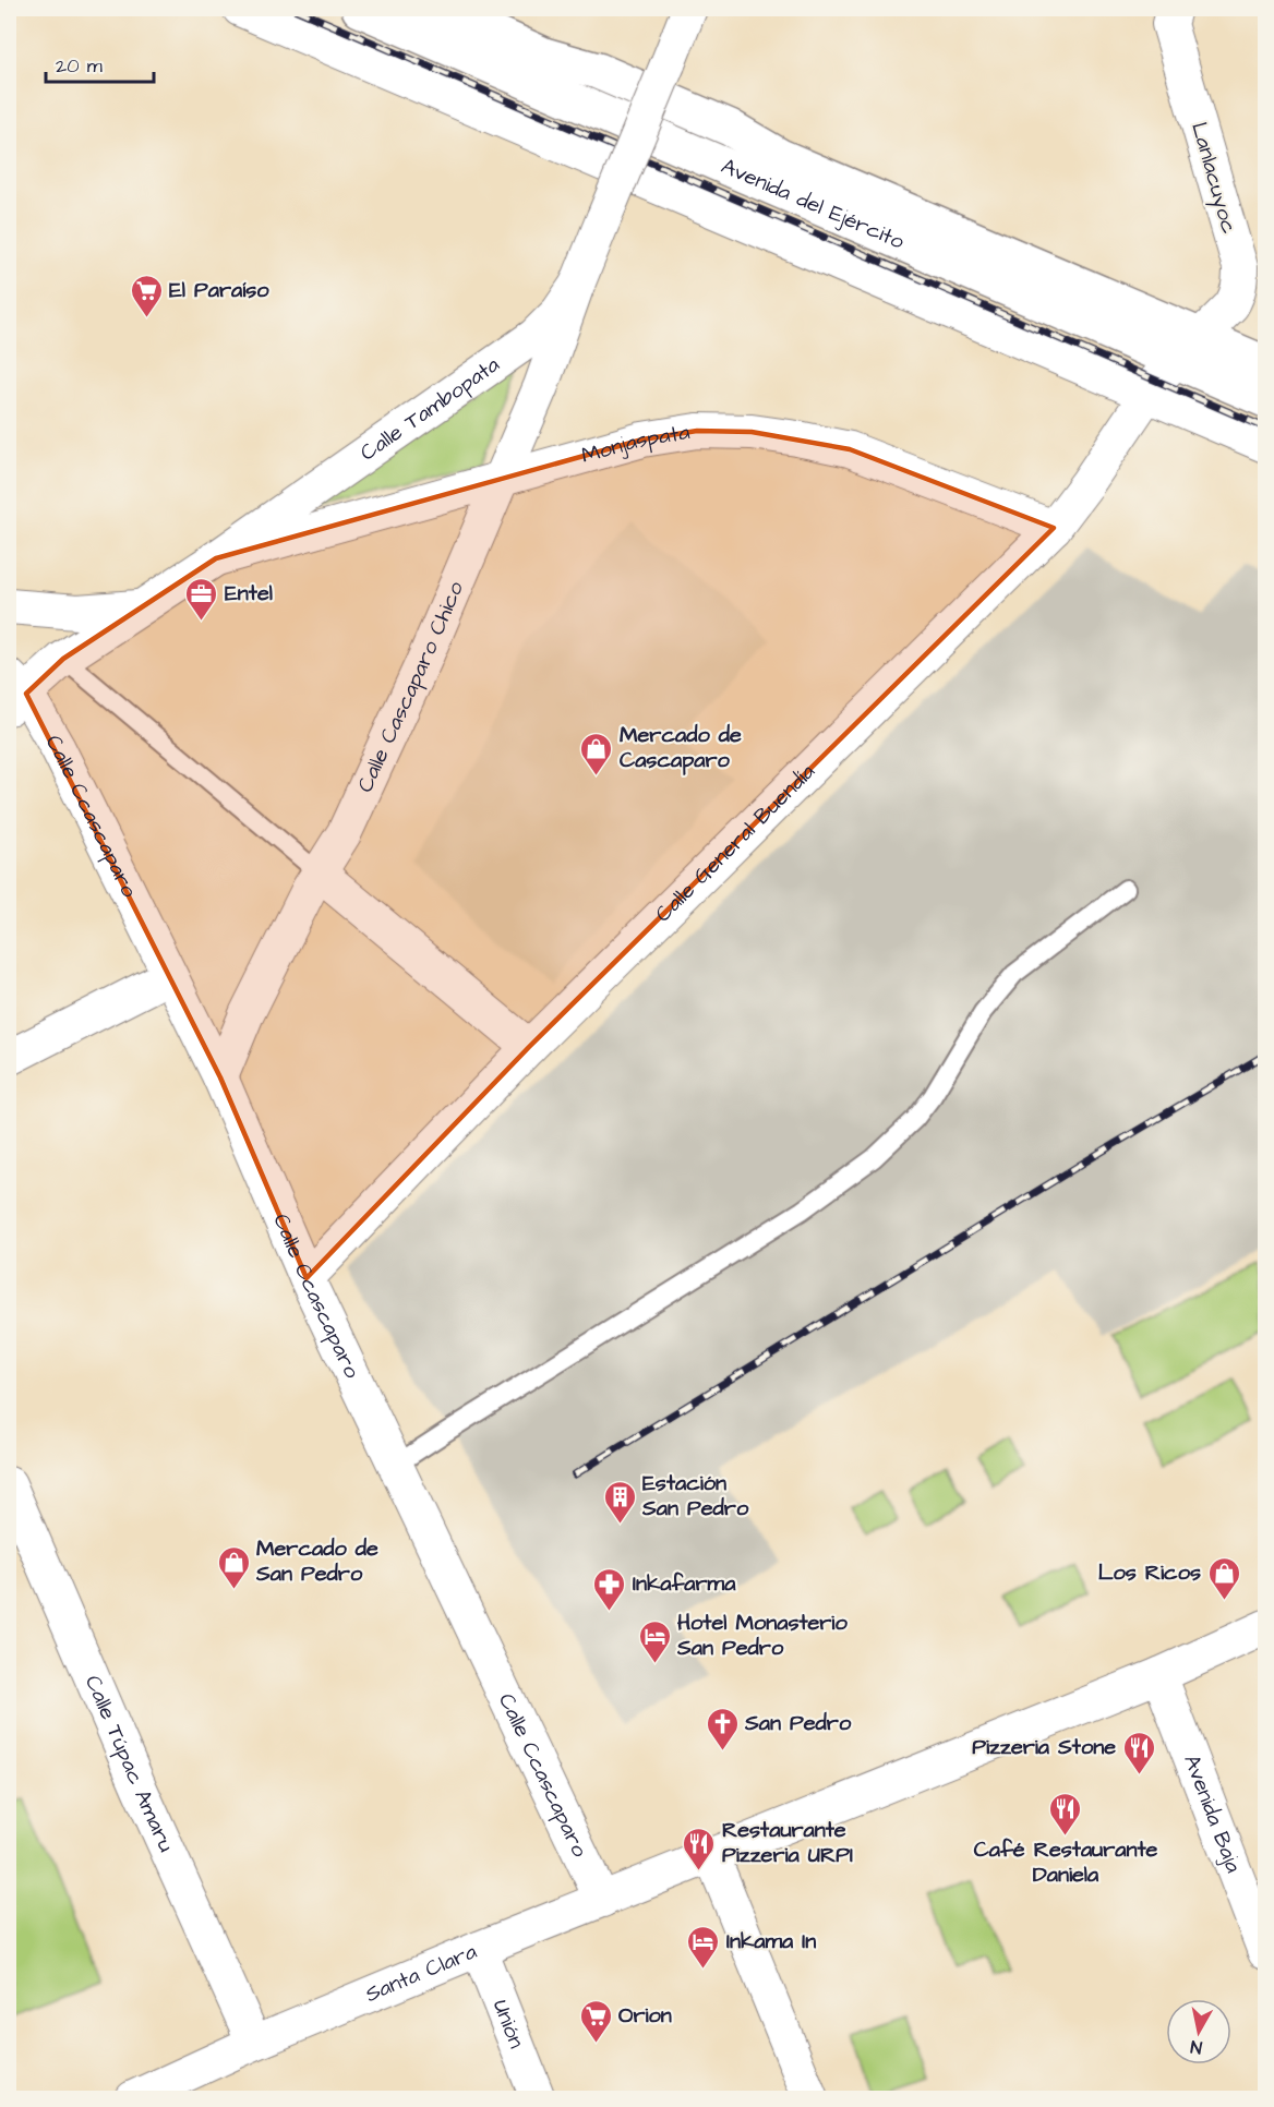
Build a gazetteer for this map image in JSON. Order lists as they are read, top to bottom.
{
  "streets": {
    "main road": ["Avenida del Ejército"],
    "street": [
      "Lanlacuyoc",
      "Calle Tambopata",
      "Monjaspata",
      "Calle Cascaparo Chico",
      "Calle Ccascaparo",
      "Calle General Buendía",
      "Calle Túpac Amaru",
      "Avenida Baja",
      "Santa Clara",
      "Unión"
    ]
  },
  "crossings": [
    ["Lanlacuyoc", "Avenida del Ejército"],
    ["Lanlacuyoc", "Calle General Buendía"],
    ["Avenida del Ejército", "Calle General Buendía"],
    ["Calle Tambopata", "Monjaspata"],
    ["Calle Tambopata", "Calle Cascaparo Chico"],
    ["Calle Tambopata", "Calle Ccascaparo"],
    ["Monjaspata", "Calle Cascaparo Chico"],
    ["Monjaspata", "Calle General Buendía"],
    ["Calle Cascaparo Chico", "Calle Ccascaparo"],
    ["Calle Ccascaparo", "Calle General Buendía"],
    ["Calle Ccascaparo", "Santa Clara"],
    ["Calle Túpac Amaru", "Santa Clara"],
    ["Santa Clara", "Unión"]
  ],
  "places": {
    "supermarket": ["El Paraíso", "Orion"],
    "office": ["Entel"],
    "shop": ["Mercado de Cascaparo", "Mercado de San Pedro", "Los Ricos"],
    "building": ["Estación San Pedro"],
    "pharmacy": ["Inkafarma"],
    "hotel": ["Hotel Monasterio San Pedro", "Inkama In"],
    "church": ["San Pedro"],
    "restaurant": ["Pizzeria Stone", "Café Restaurante Daniela", "Restaurante Pizzeria URPI"]
  },
  "scale_bar": "20 m",
  "north": "bottom"
}
